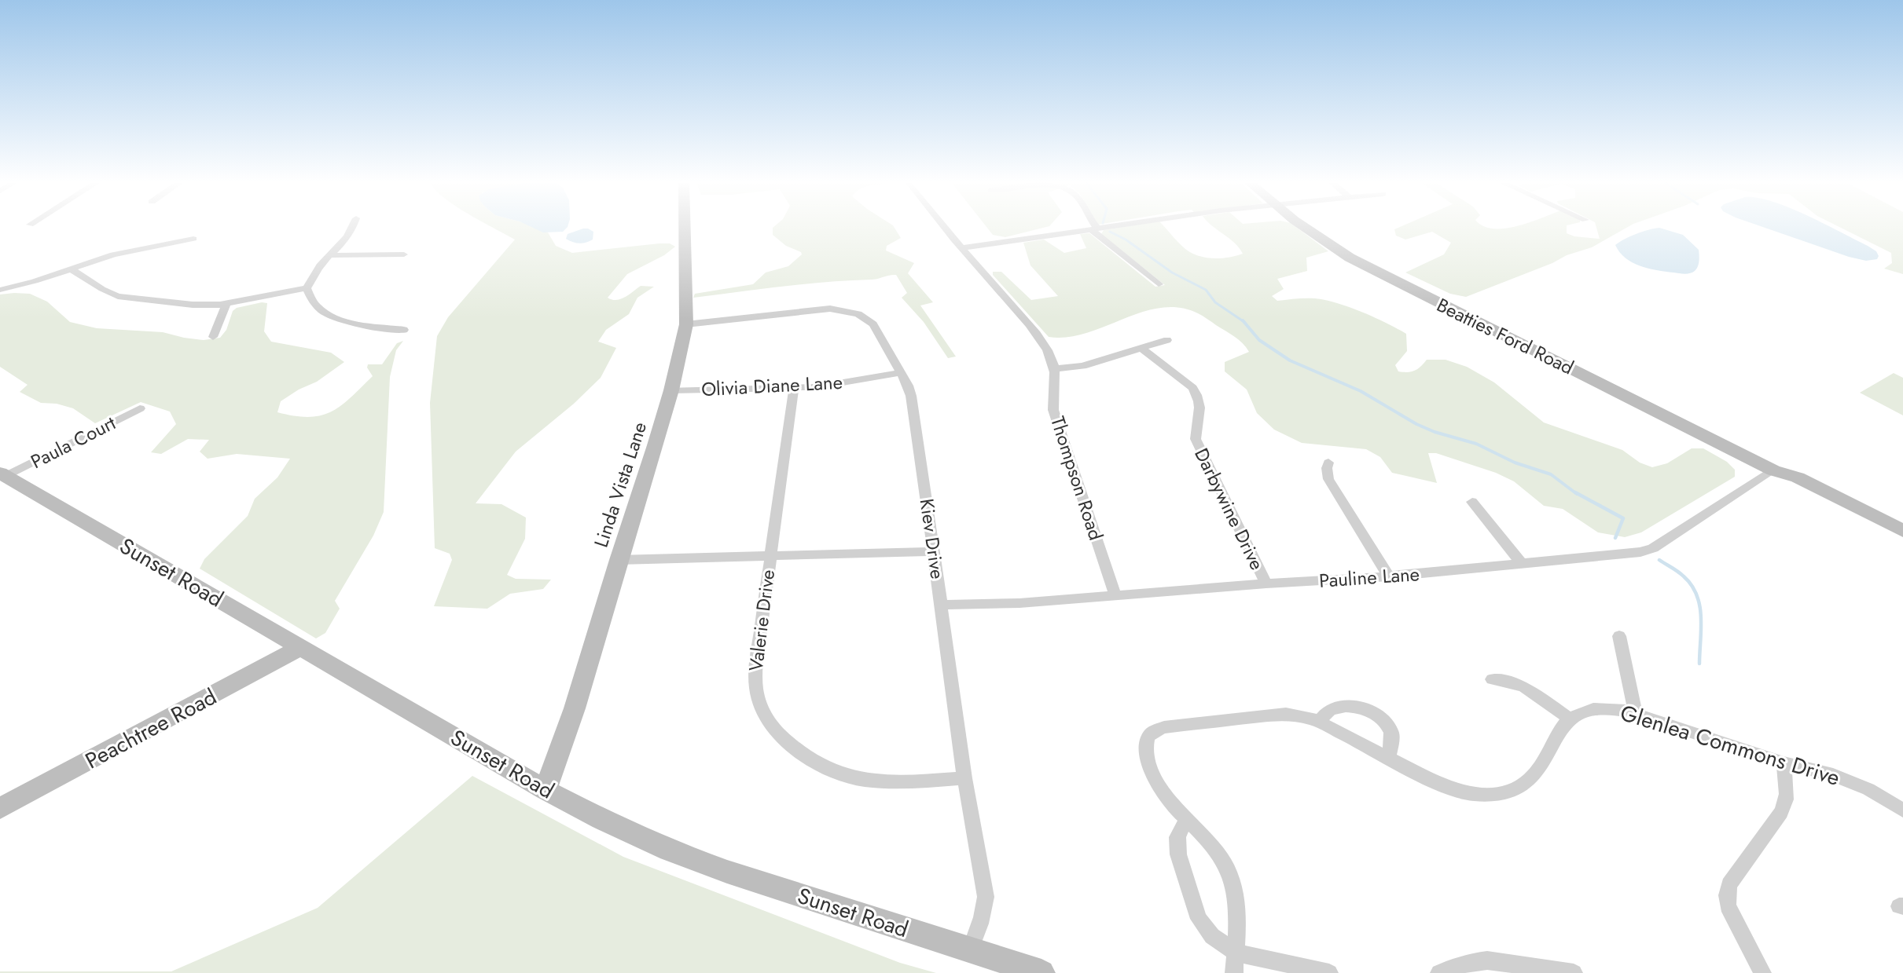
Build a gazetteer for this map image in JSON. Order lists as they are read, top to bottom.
{
  "streets": {
    "main road": [
      "Beatties Ford Road",
      "Linda Vista Lane",
      "Sunset Road",
      "Peachtree Road"
    ],
    "street": [
      "Olivia Diane Lane",
      "Paula Court",
      "Thompson Road",
      "Darbywine Drive",
      "Kiev Drive",
      "Pauline Lane",
      "Valerie Drive",
      "Glenlea Commons Drive"
    ]
  },
  "crossings": [
    ["Beatties Ford Road", "Pauline Lane"],
    ["Olivia Diane Lane", "Linda Vista Lane"],
    ["Olivia Diane Lane", "Kiev Drive"],
    ["Olivia Diane Lane", "Valerie Drive"],
    ["Paula Court", "Sunset Road"],
    ["Thompson Road", "Pauline Lane"],
    ["Linda Vista Lane", "Kiev Drive"],
    ["Linda Vista Lane", "Sunset Road"],
    ["Darbywine Drive", "Pauline Lane"],
    ["Kiev Drive", "Sunset Road"],
    ["Kiev Drive", "Pauline Lane"],
    ["Kiev Drive", "Valerie Drive"],
    ["Sunset Road", "Peachtree Road"]
  ]
}
